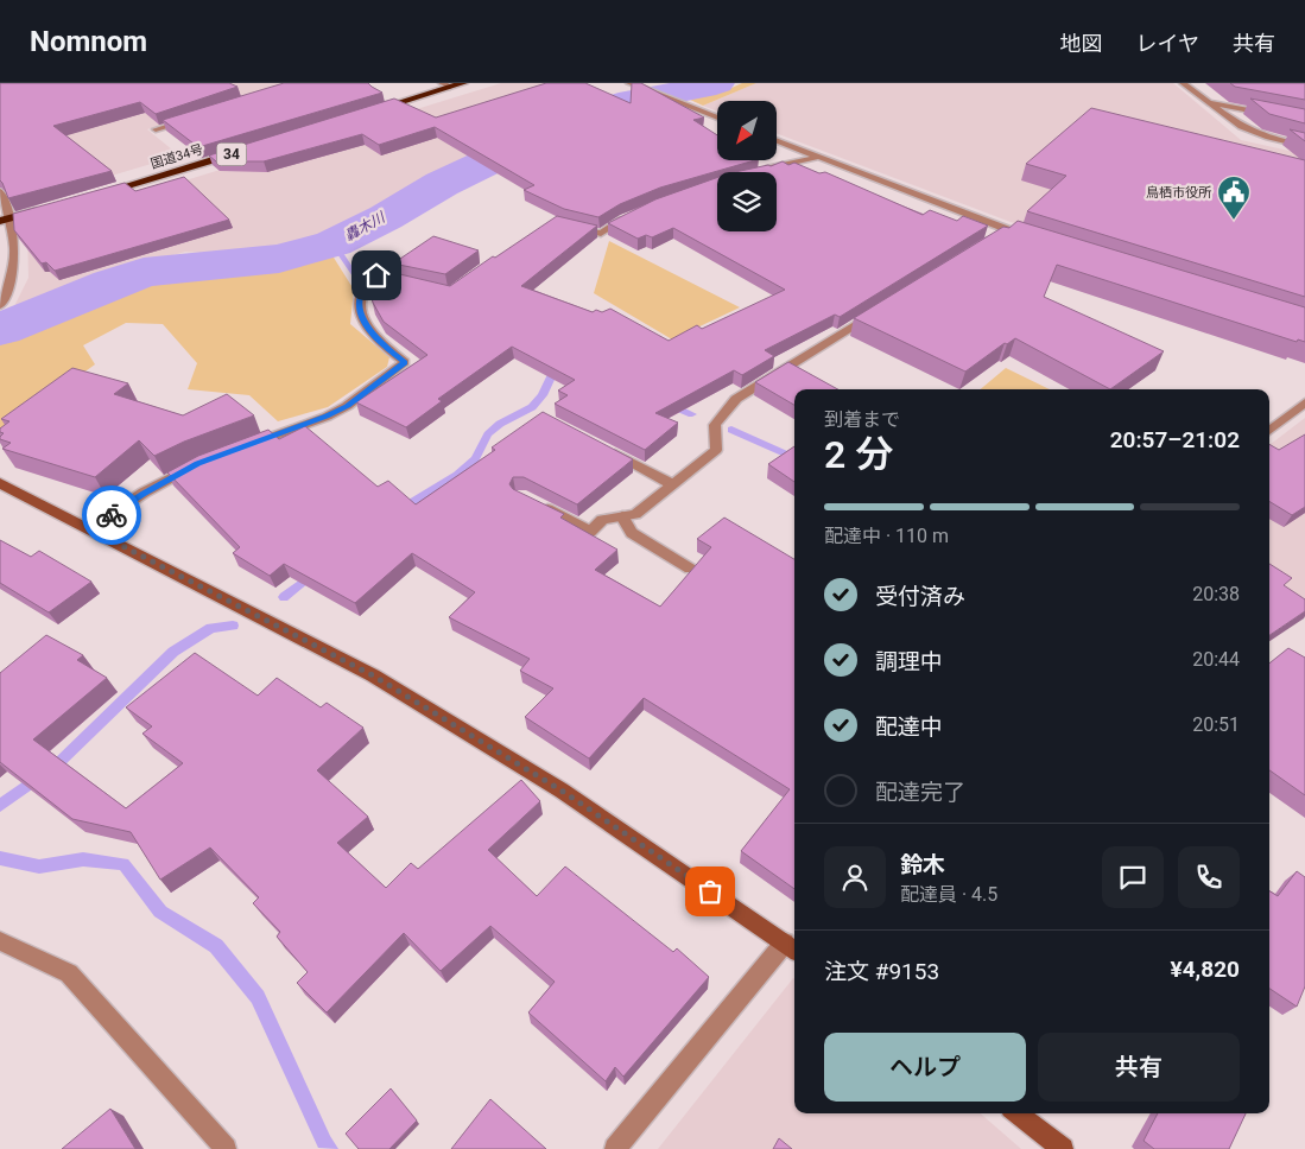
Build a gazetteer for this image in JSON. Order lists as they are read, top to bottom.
{
  "streets": {
    "highway": ["34", "国道34号"]
  },
  "water": ["轟木川"],
  "places": {
    "public building": ["鳥栖市役所"]
  },
  "north": "bottom left",
  "page": {
    "header": "Nomnom",
    "nav": ["地図", "レイヤ", "共有"],
    "heading": ["2 分", "到着まで", "20:57–21:02"],
    "panel": [
      "鈴木",
      "配達員 · 4.5",
      "注文 #9153",
      "¥4,820"
    ],
    "bar": "配達中 · 110 m",
    "list": [
      ["受付済み", "20:38"],
      ["調理中", "20:44"],
      ["配達中", "20:51"],
      "配達完了"
    ],
    "buttons": ["ヘルプ", "共有"]
  }
}
